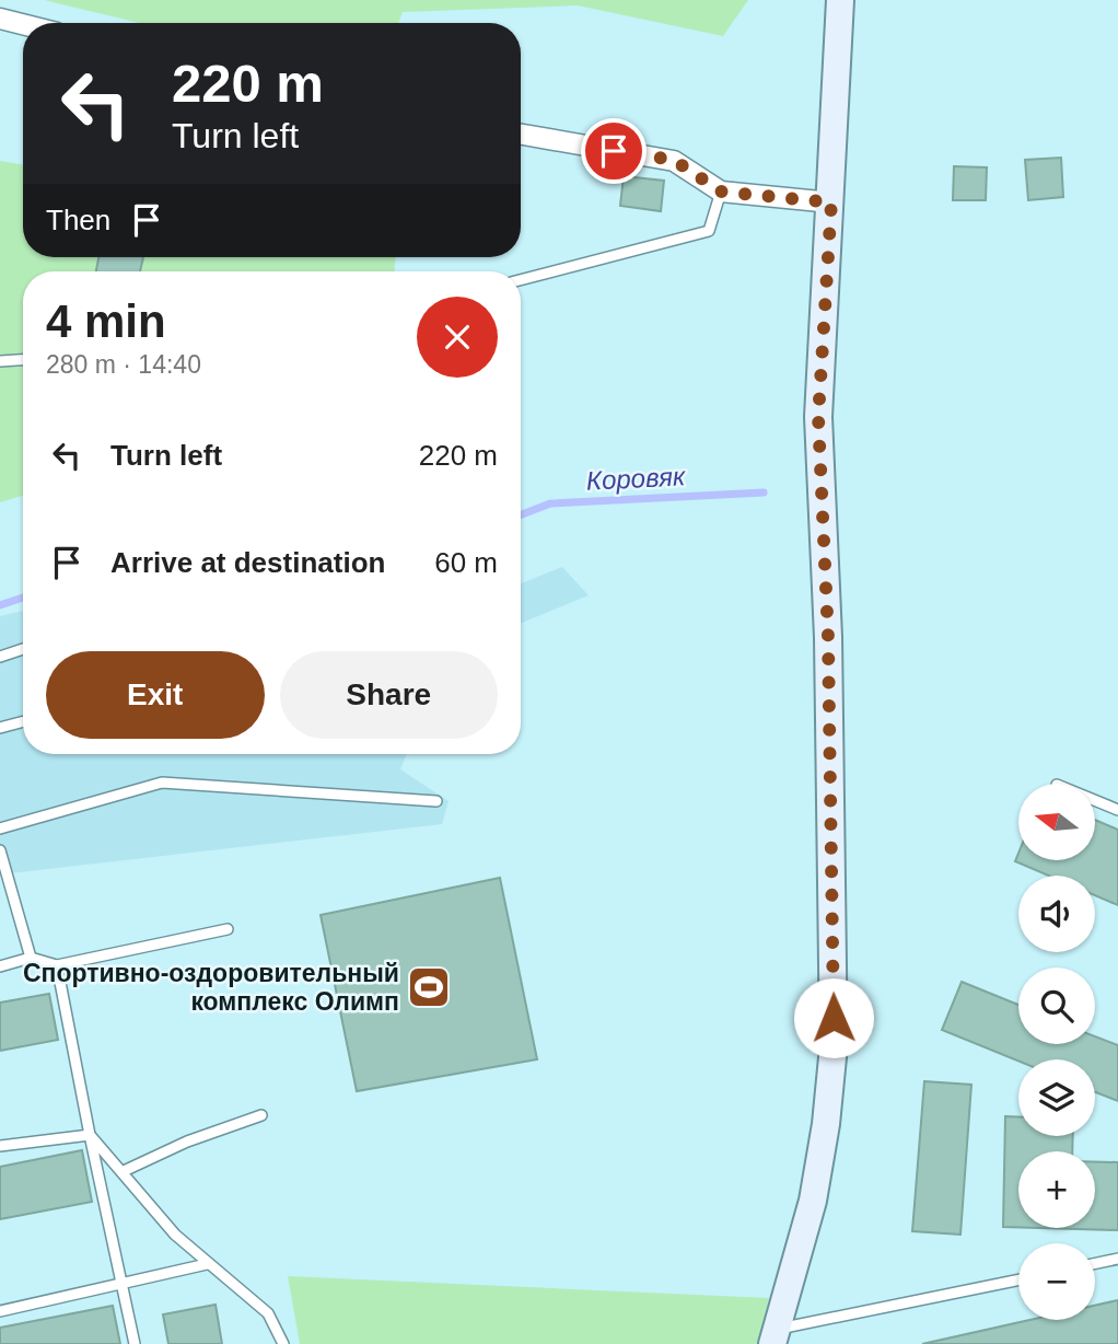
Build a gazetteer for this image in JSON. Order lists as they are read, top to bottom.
{
  "water": ["Коровяк"],
  "places": {
    "sports": ["Спортивно-оздоровительный комплекс Олимп"]
  },
  "north": "left",
  "page": {
    "turn": ["220 m", "Turn left"],
    "then": "Then",
    "heading": ["4 min", "280 m · 14:40"],
    "list": [
      {
        "name": "Turn left",
        "value": "220 m"
      },
      {
        "name": "Arrive at destination",
        "value": "60 m"
      }
    ],
    "buttons": ["Exit", "Share"],
    "map_buttons": ["+", "−"]
  }
}
